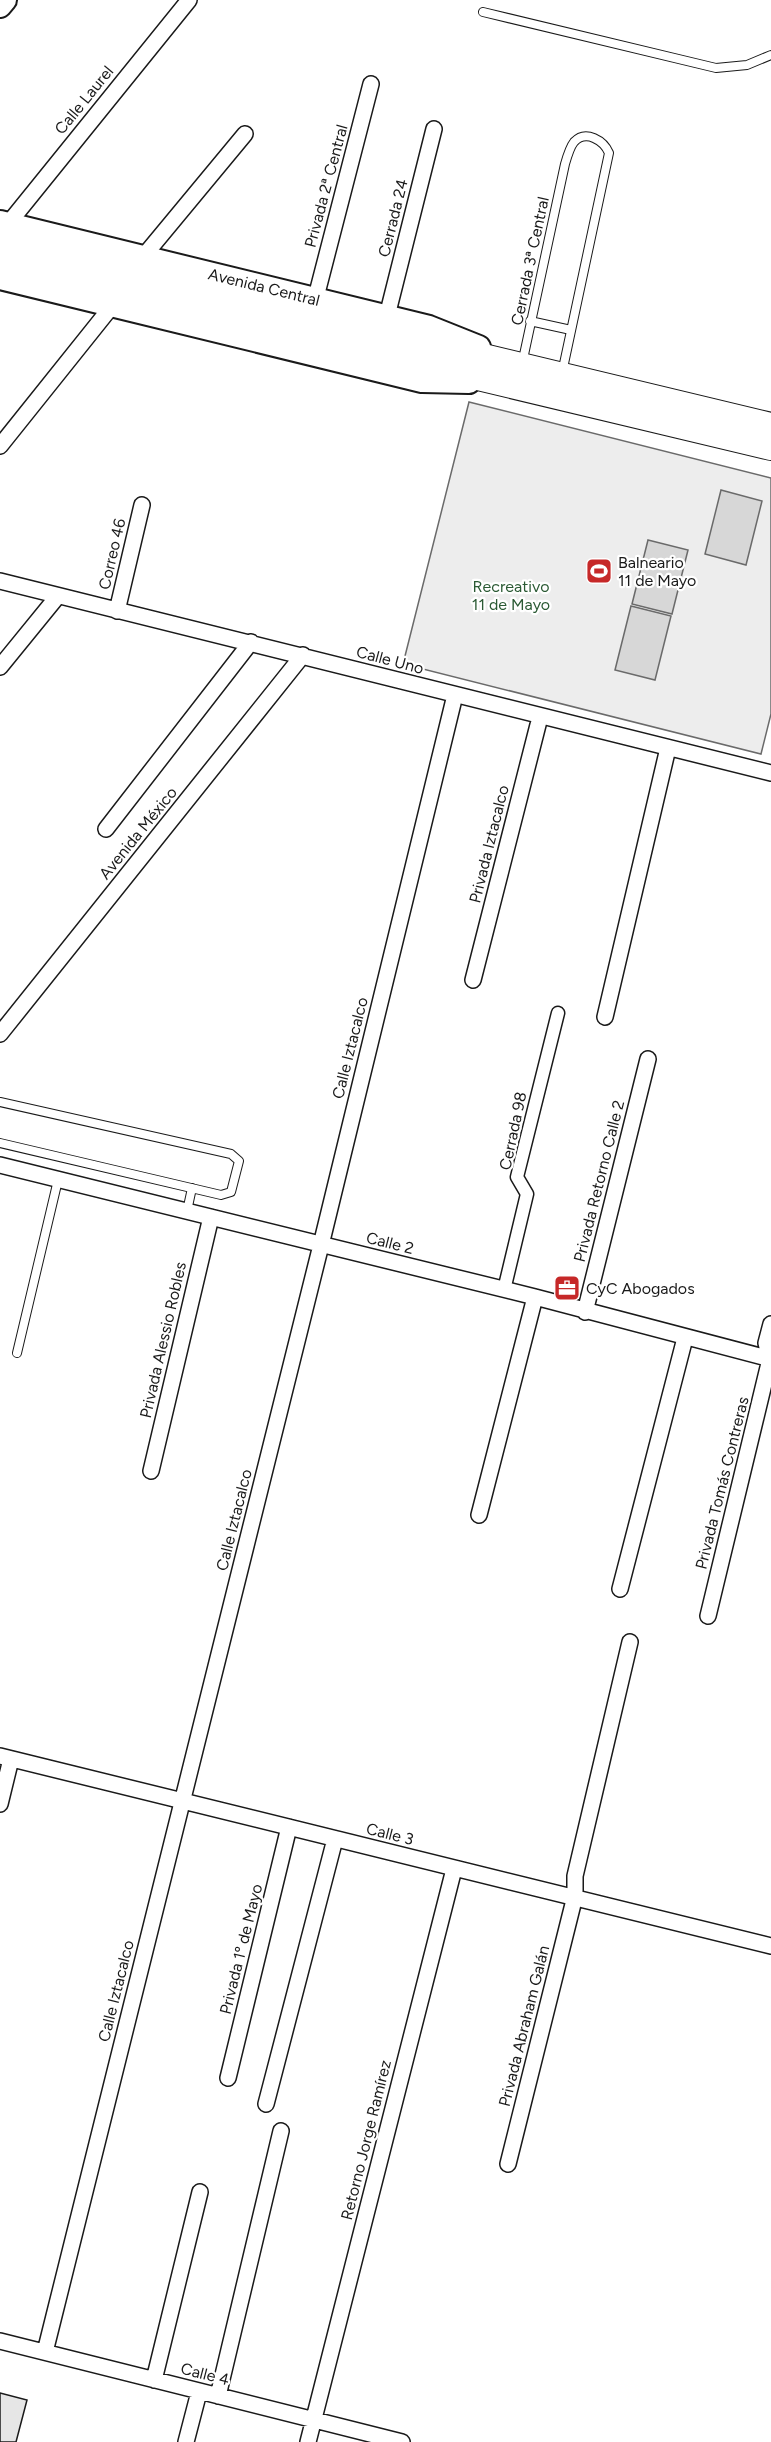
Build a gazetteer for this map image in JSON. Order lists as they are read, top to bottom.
{
  "streets": {
    "main road": ["Avenida Central"],
    "street": [
      "Calle Laurel",
      "Privada 2ª Central",
      "Cerrada 24",
      "Correo 46",
      "Calle Uno",
      "Avenida México",
      "Privada Iztacalco",
      "Calle Iztacalco",
      "Cerrada 98",
      "Privada Retorno Calle 2",
      "Calle 2",
      "Privada Alessio Robles",
      "Privada Tomás Contreras",
      "Calle 3",
      "Privada 1º de Mayo",
      "Privada Abraham Galán",
      "Retorno Jorge Ramírez",
      "Calle 4"
    ],
    "lane": ["Cerrada 3ª Central"]
  },
  "crossings": [
    ["Calle Laurel", "Avenida Central"],
    ["Privada 2ª Central", "Avenida Central"],
    ["Cerrada 24", "Avenida Central"],
    ["Cerrada 3ª Central", "Avenida Central"],
    ["Correo 46", "Calle Uno"],
    ["Calle Uno", "Avenida México"],
    ["Calle Uno", "Privada Iztacalco"],
    ["Calle Uno", "Calle Iztacalco"],
    ["Calle Iztacalco", "Calle 2"],
    ["Calle Iztacalco", "Calle 3"],
    ["Calle Iztacalco", "Calle 4"],
    ["Cerrada 98", "Calle 2"],
    ["Privada Retorno Calle 2", "Calle 2"],
    ["Calle 2", "Privada Alessio Robles"],
    ["Calle 2", "Privada Tomás Contreras"],
    ["Calle 3", "Privada 1º de Mayo"],
    ["Calle 3", "Privada Abraham Galán"],
    ["Calle 3", "Retorno Jorge Ramírez"],
    ["Retorno Jorge Ramírez", "Calle 4"]
  ],
  "parks": ["Recreativo 11 de Mayo"],
  "places": {
    "sports": ["Balneario 11 de Mayo"],
    "office": ["CyC Abogados"]
  }
}
